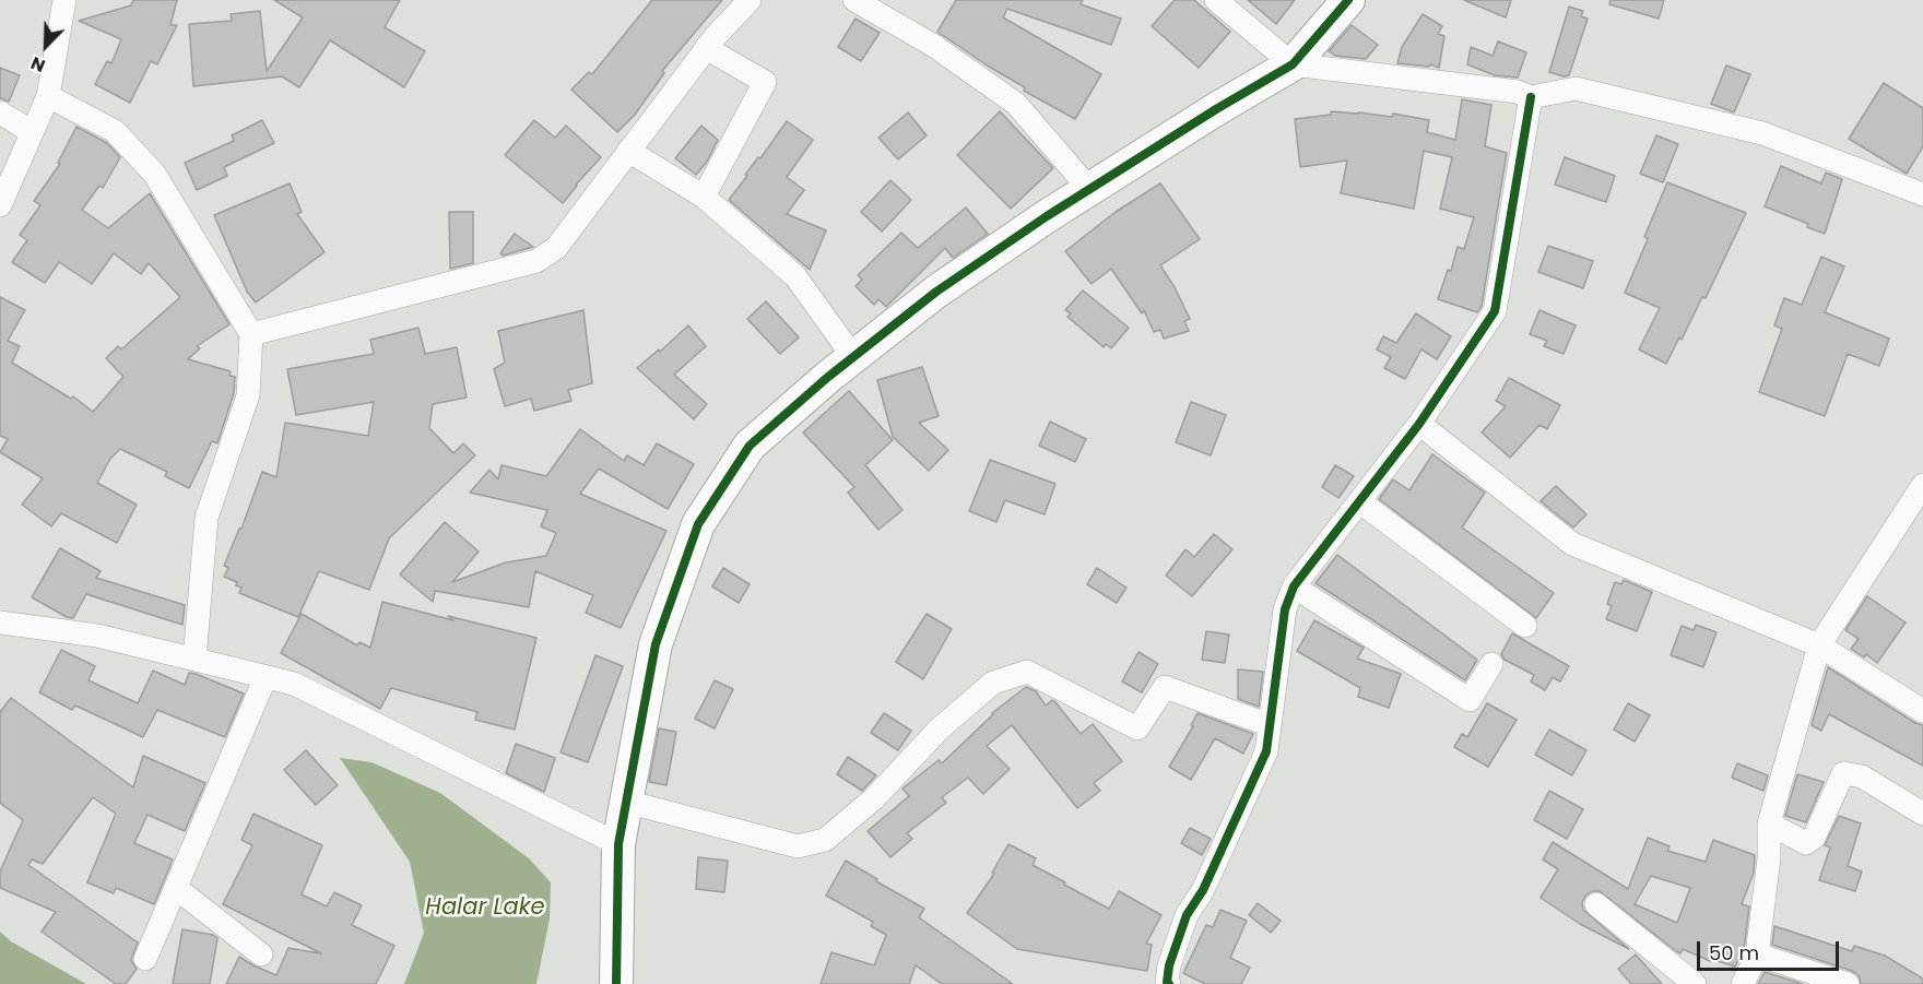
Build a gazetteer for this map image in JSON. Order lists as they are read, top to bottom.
{
  "water": ["Halar Lake"],
  "scale_bar": "50 m",
  "north": "bottom left"
}
